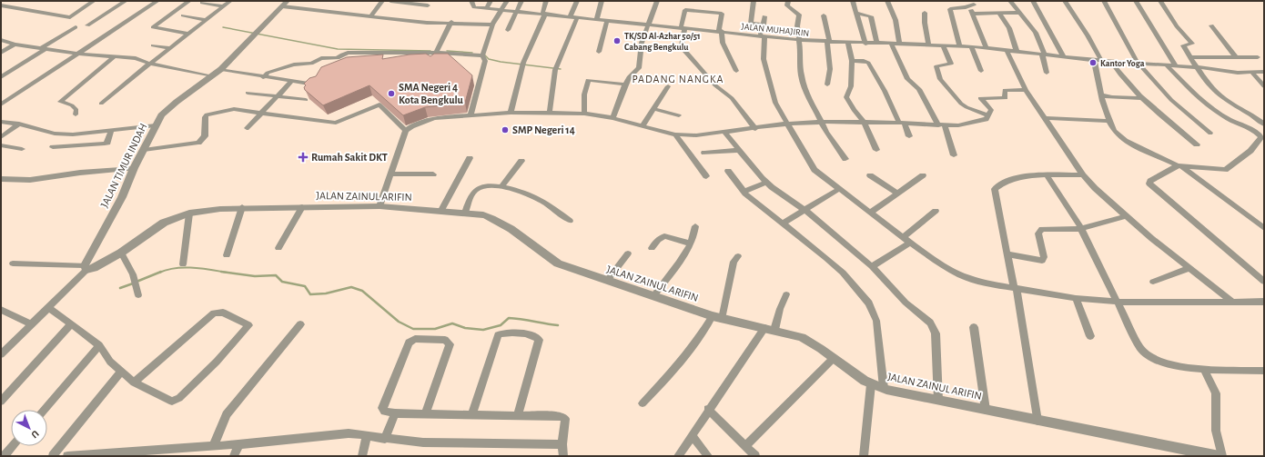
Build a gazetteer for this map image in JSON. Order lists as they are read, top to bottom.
{
  "streets": {
    "street": ["JALAN MUHAJIRIN", "JALAN TIMUR INDAH", "JALAN ZAINUL ARIFIN"]
  },
  "crossings": [
    ["JALAN TIMUR INDAH", "JALAN ZAINUL ARIFIN"]
  ],
  "districts": ["PADANG NANGKA"],
  "places": {
    "other": [
      "TK/SD Al-Azhar 50/51 Cabang Bengkulu",
      "Kantor Yoga",
      "SMA Negeri 4 Kota Bengkulu",
      "SMP Negeri 14"
    ],
    "health": ["Rumah Sakit DKT"]
  },
  "north": "bottom right"
}
